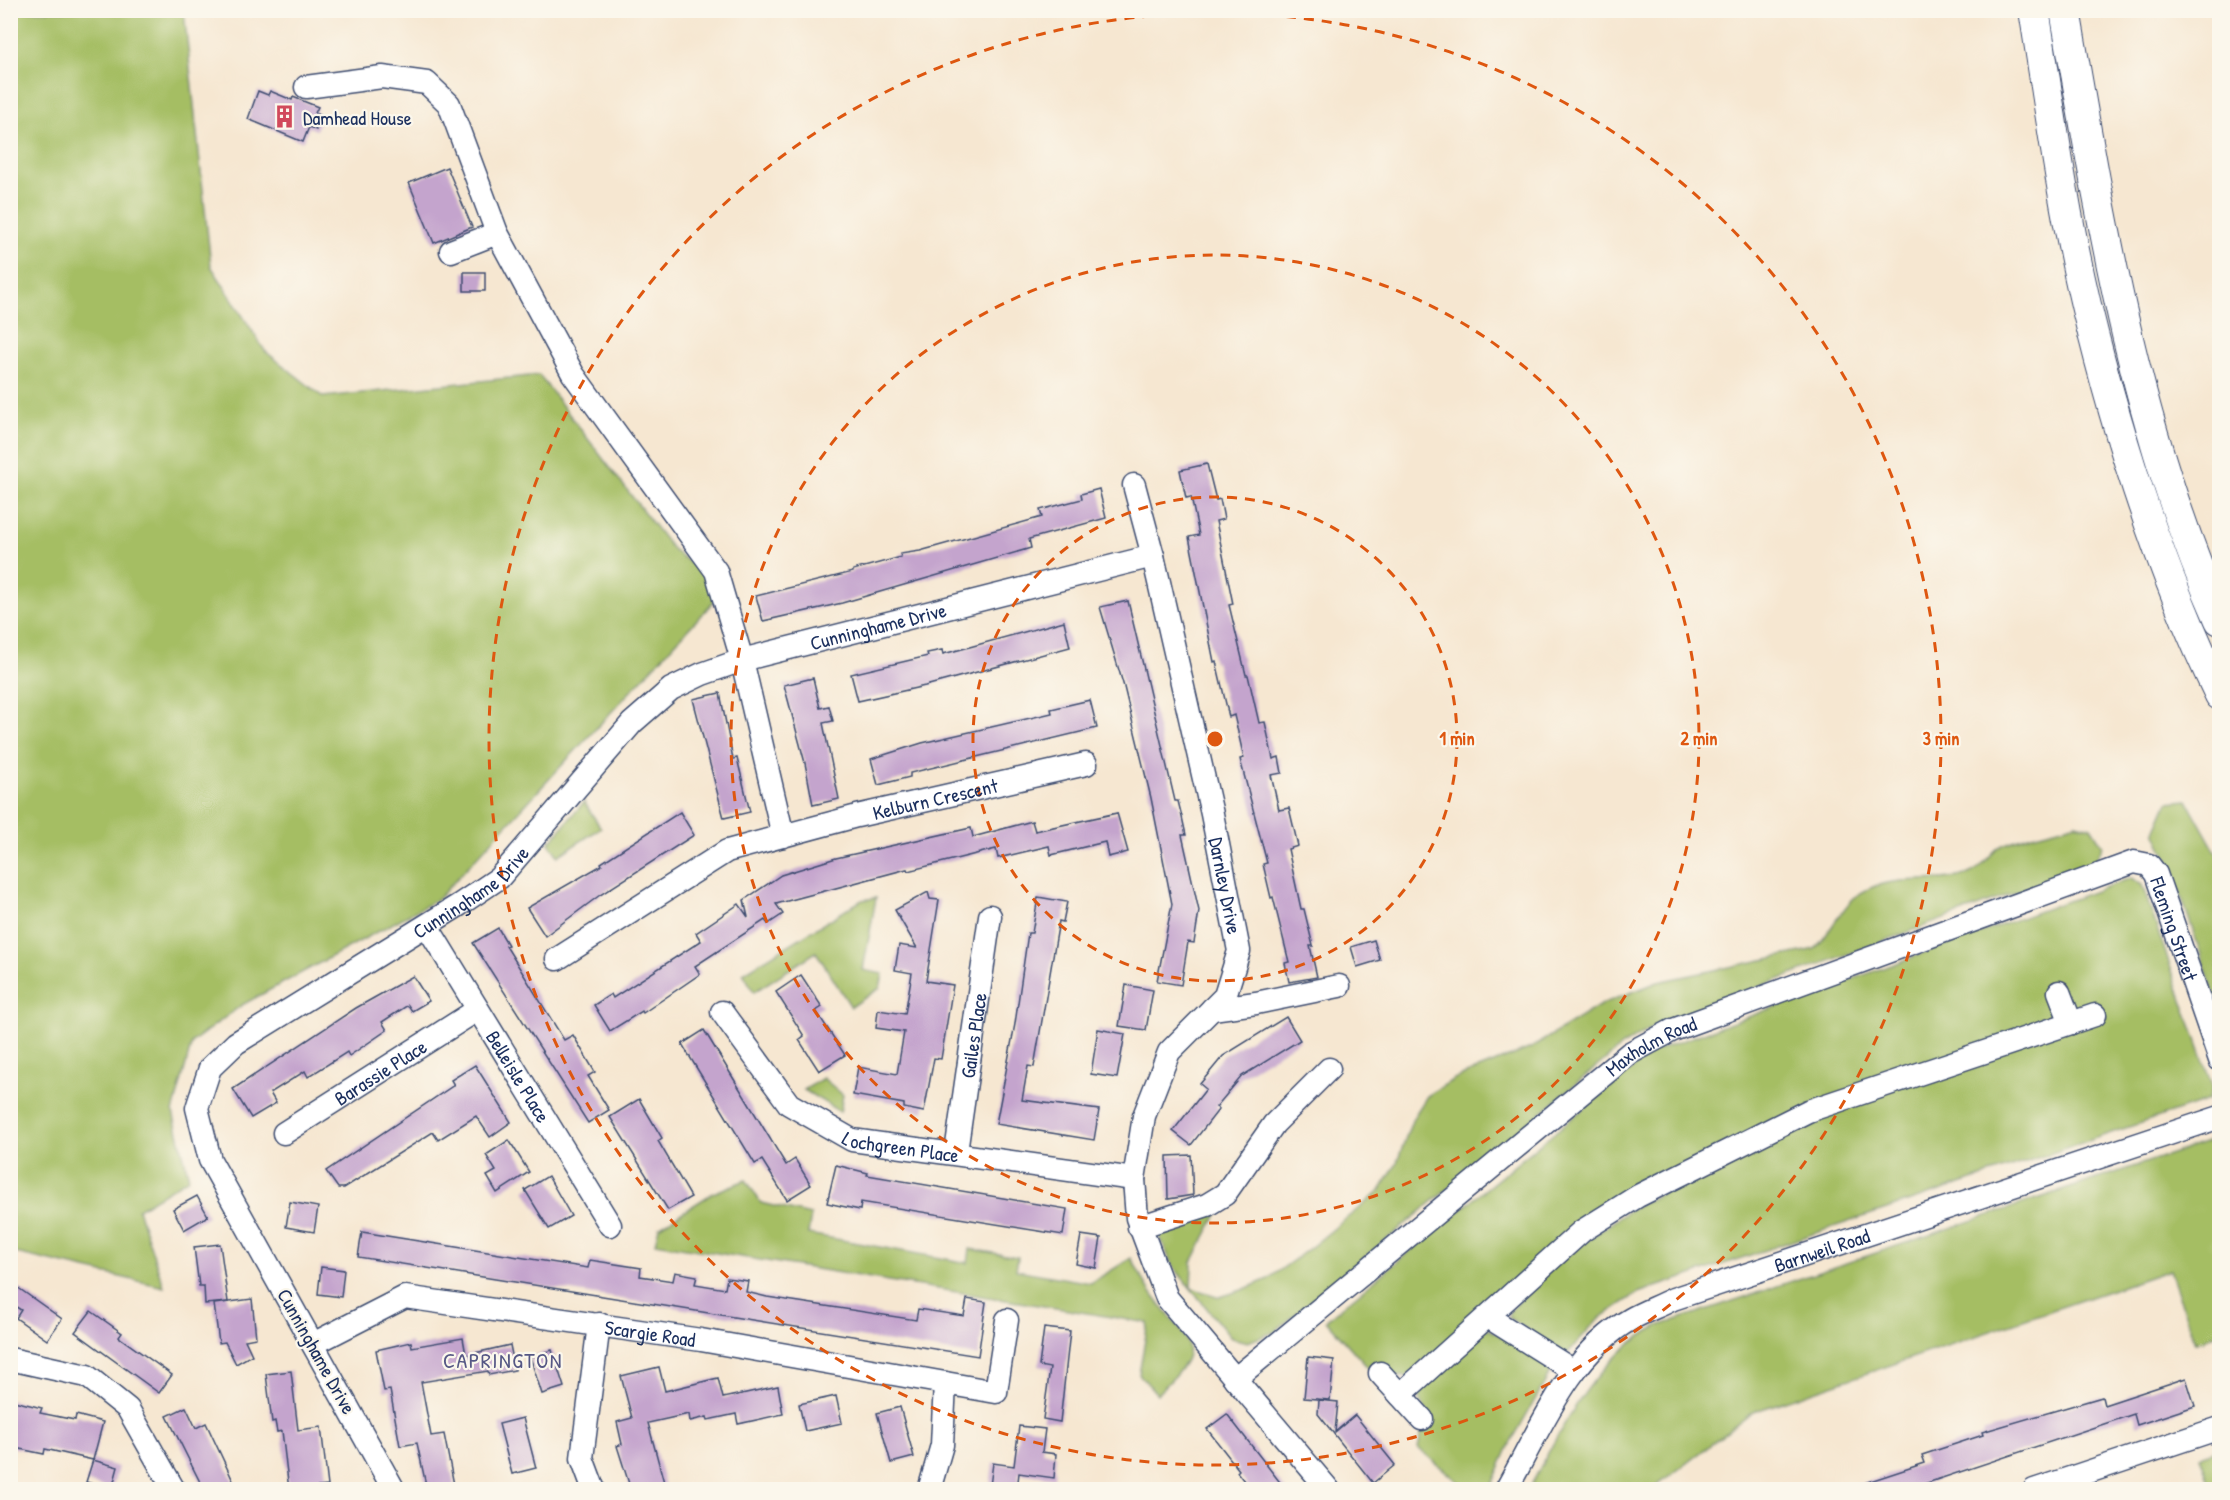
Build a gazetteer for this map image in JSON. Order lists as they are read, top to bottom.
{
  "streets": {
    "street": [
      "Cunninghame Drive",
      "Kelburn Crescent",
      "Darnley Drive",
      "Fleming Street",
      "Gailes Place",
      "Maxholm Road",
      "Barassie Place",
      "Belleisle Place",
      "Lochgreen Place",
      "Barnweil Road",
      "Scargie Road"
    ]
  },
  "crossings": [
    ["Cunninghame Drive", "Darnley Drive"],
    ["Cunninghame Drive", "Belleisle Place"],
    ["Cunninghame Drive", "Scargie Road"],
    ["Darnley Drive", "Maxholm Road"],
    ["Darnley Drive", "Lochgreen Place"],
    ["Fleming Street", "Maxholm Road"],
    ["Gailes Place", "Lochgreen Place"],
    ["Barassie Place", "Belleisle Place"]
  ],
  "districts": ["CAPRINGTON"],
  "places": {
    "building": ["Damhead House"]
  },
  "rings": ["1 min", "2 min", "3 min"]
}
